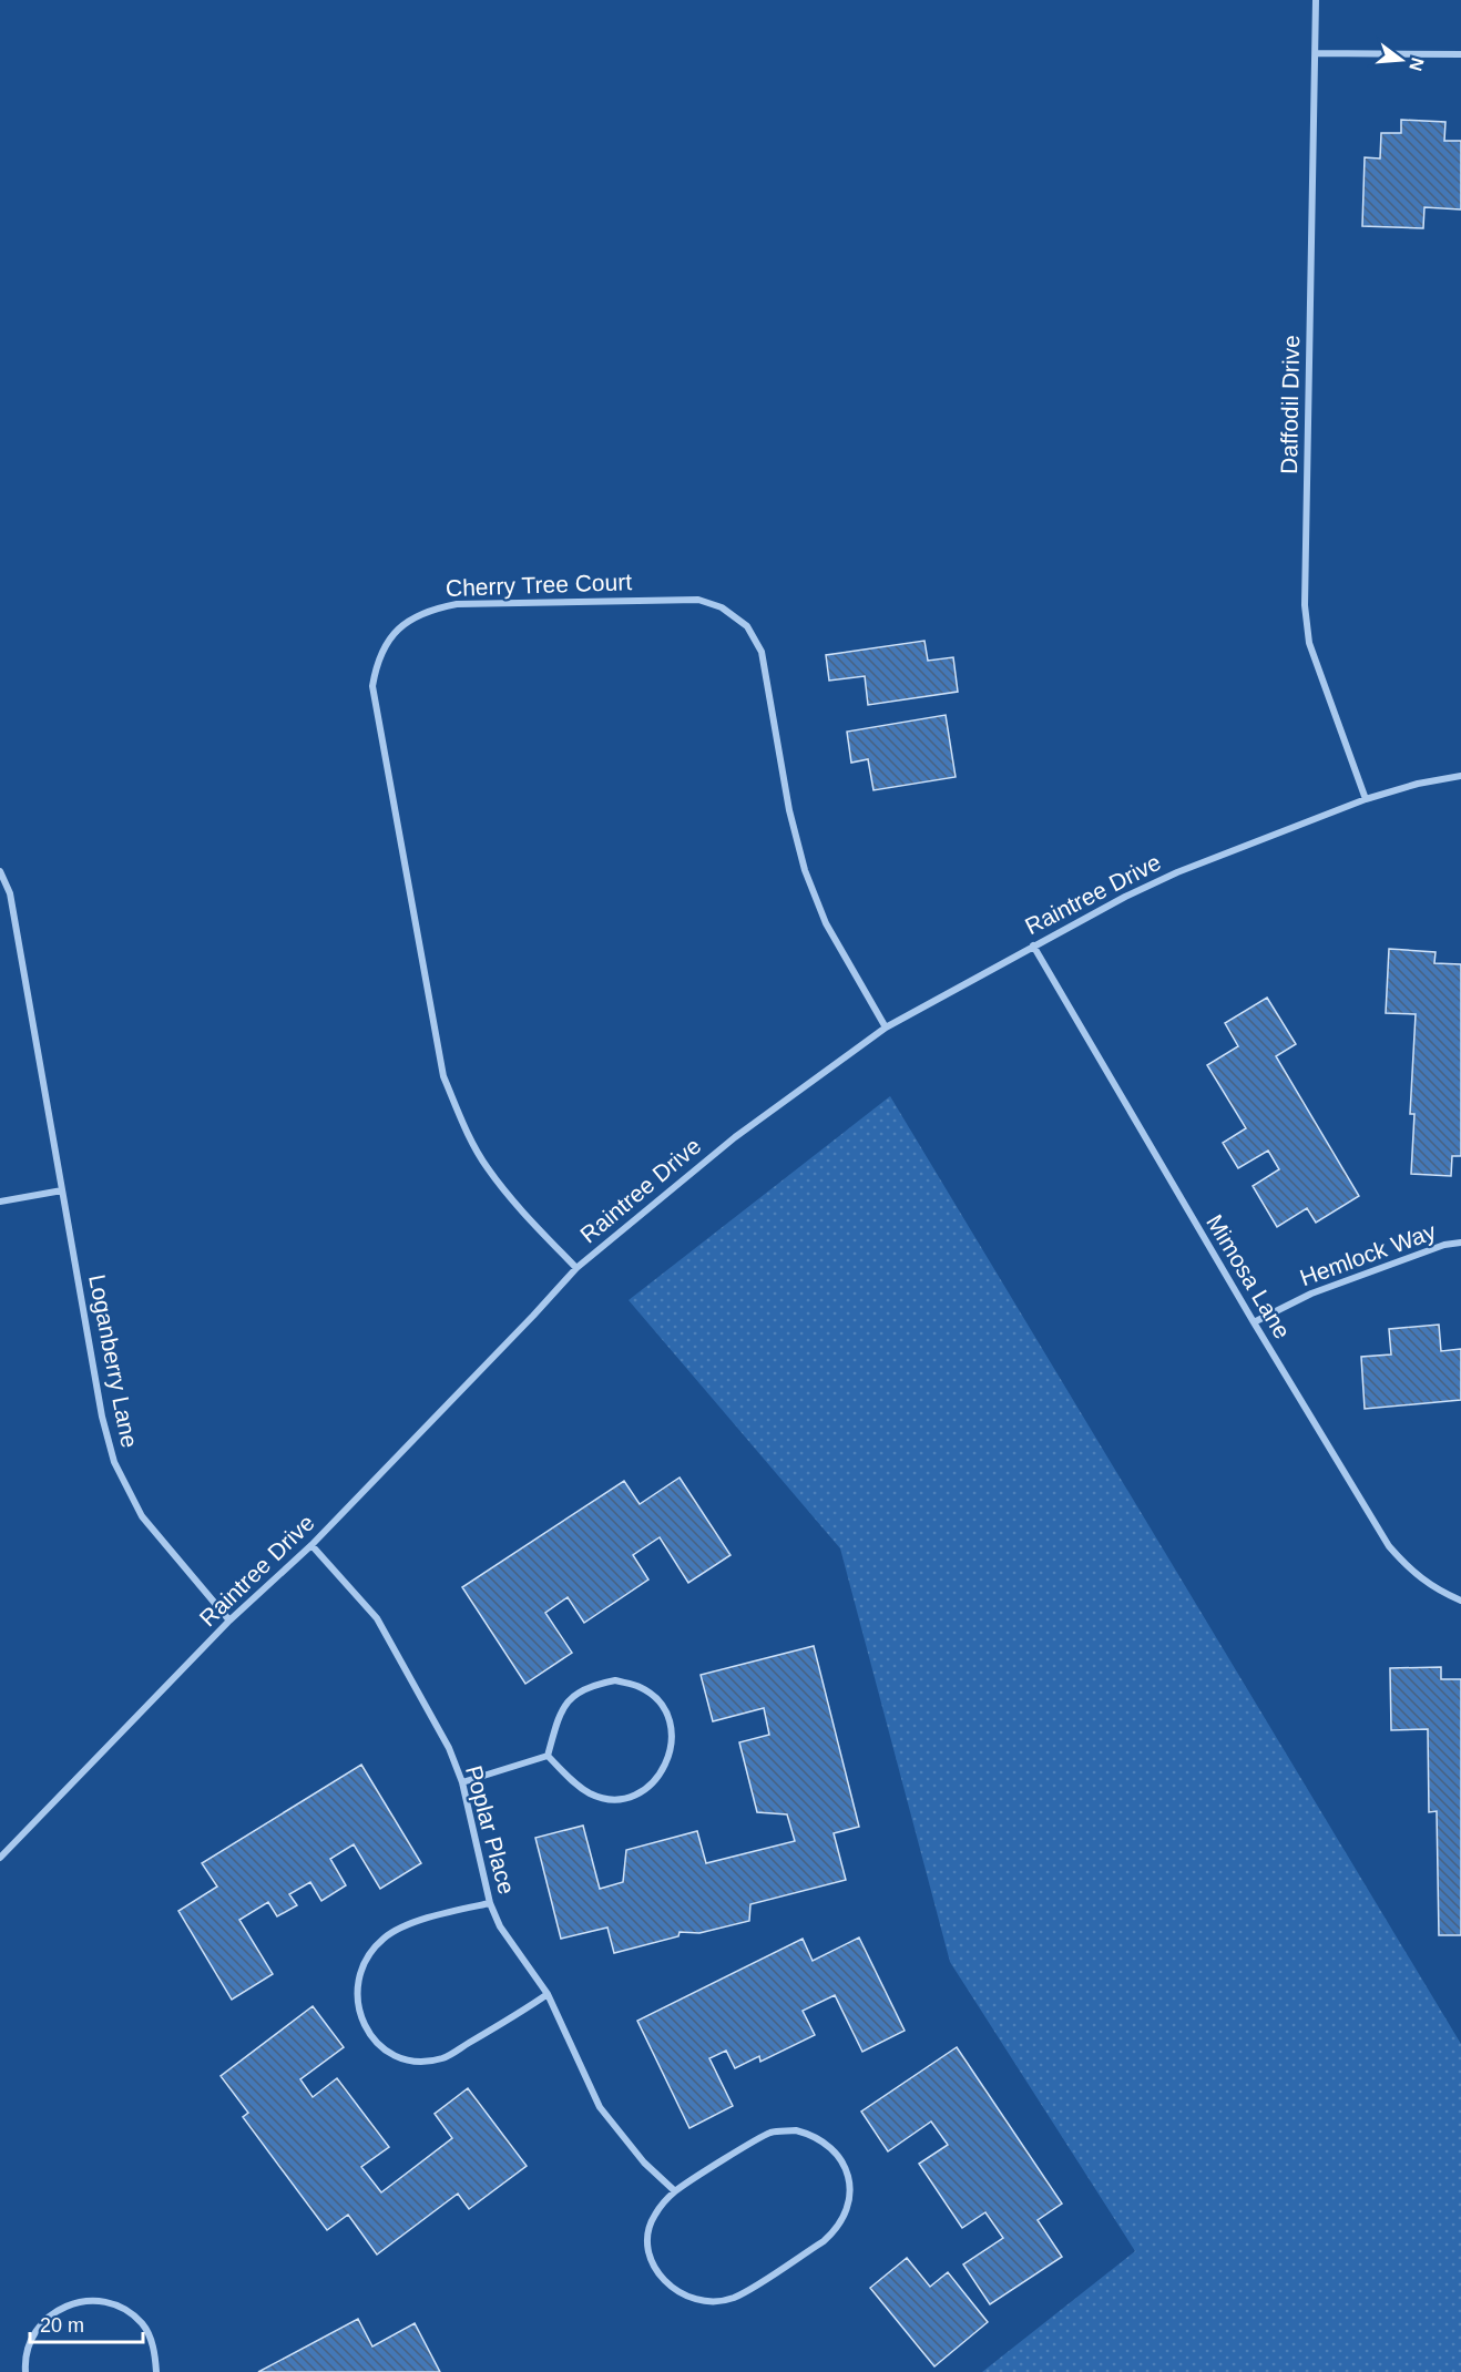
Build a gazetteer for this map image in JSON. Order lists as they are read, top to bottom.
{
  "streets": {
    "street": [
      "Daffodil Drive",
      "Cherry Tree Court",
      "Raintree Drive",
      "Hemlock Way",
      "Mimosa Lane",
      "Loganberry Lane",
      "Poplar Place"
    ]
  },
  "crossings": [
    ["Daffodil Drive", "Raintree Drive"],
    ["Cherry Tree Court", "Raintree Drive"],
    ["Raintree Drive", "Mimosa Lane"],
    ["Raintree Drive", "Loganberry Lane"],
    ["Raintree Drive", "Poplar Place"],
    ["Hemlock Way", "Mimosa Lane"]
  ],
  "scale_bar": "20 m",
  "north": "right"
}
